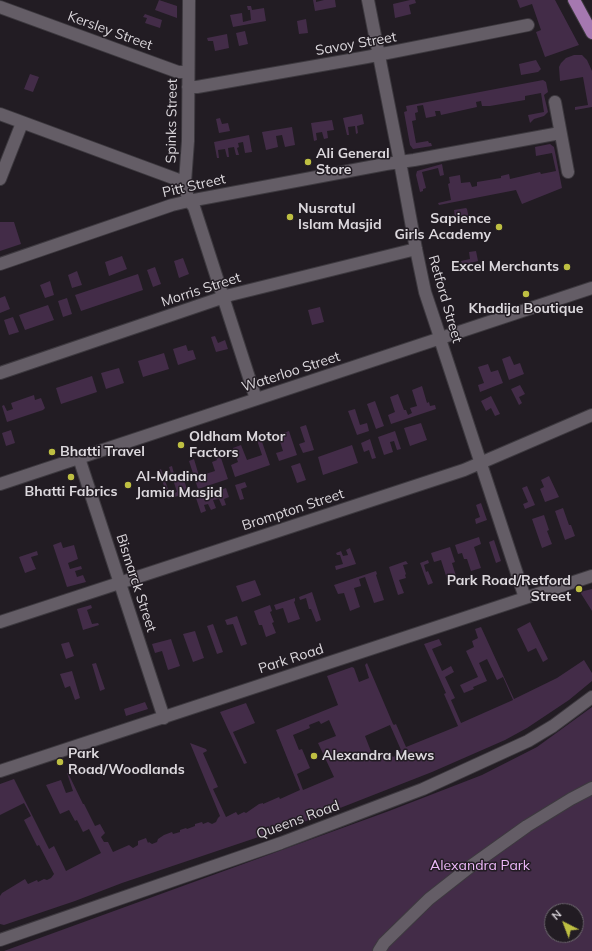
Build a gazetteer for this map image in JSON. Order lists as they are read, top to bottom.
{
  "streets": {
    "street": [
      "Kersley Street",
      "Savoy Street",
      "Spinks Street",
      "Pitt Street",
      "Morris Street",
      "Retford Street",
      "Waterloo Street",
      "Brompton Street",
      "Bismarck Street",
      "Park Road",
      "Queens Road"
    ]
  },
  "crossings": [
    ["Kersley Street", "Spinks Street"],
    ["Savoy Street", "Spinks Street"],
    ["Savoy Street", "Retford Street"],
    ["Spinks Street", "Pitt Street"],
    ["Spinks Street", "Morris Street"],
    ["Spinks Street", "Waterloo Street"],
    ["Pitt Street", "Retford Street"],
    ["Morris Street", "Retford Street"],
    ["Retford Street", "Waterloo Street"],
    ["Retford Street", "Brompton Street"],
    ["Retford Street", "Park Road"],
    ["Waterloo Street", "Bismarck Street"],
    ["Brompton Street", "Bismarck Street"],
    ["Bismarck Street", "Park Road"]
  ],
  "parks": ["Alexandra Park"],
  "places": [
    "Ali General Store",
    "Nusratul Islam Masjid",
    "Sapience Girls Academy",
    "Excel Merchants",
    "Khadija Boutique",
    "Oldham Motor Factors",
    "Bhatti Travel",
    "Bhatti Fabrics",
    "Al-Madina Jamia Masjid",
    "Park Road/Retford Street",
    "Alexandra Mews",
    "Park Road/Woodlands"
  ],
  "north": "top left"
}
